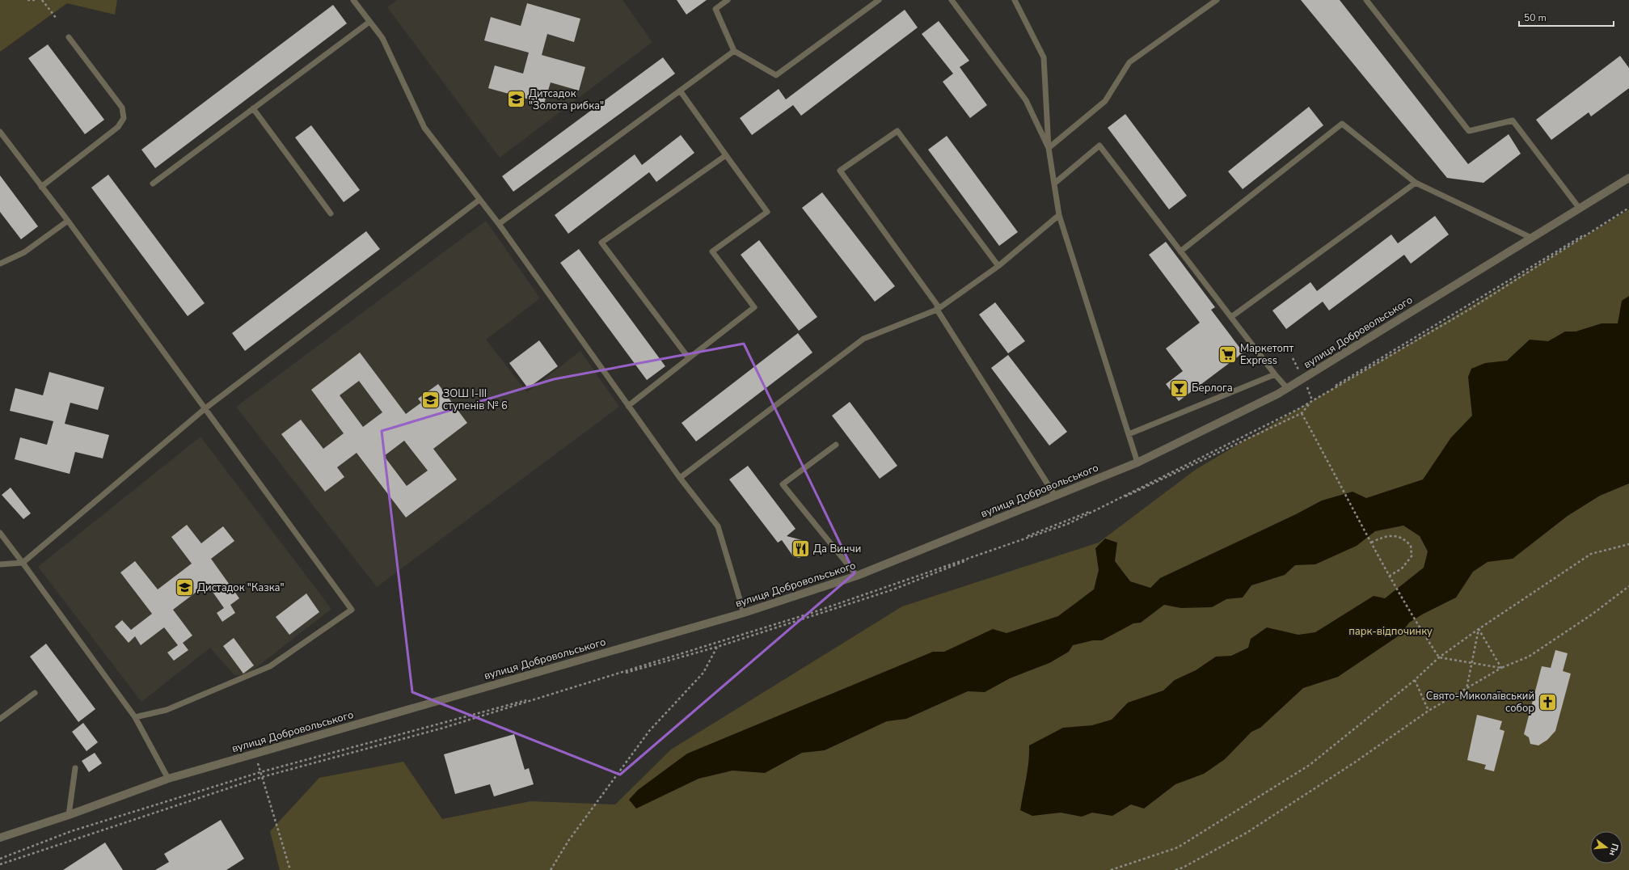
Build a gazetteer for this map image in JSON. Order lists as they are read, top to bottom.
{
  "streets": {
    "street": ["вулиця Добровольського"]
  },
  "parks": ["парк-відпочинку"],
  "places": {
    "school or university": ["Дитсадок \"Золота рибка\"", "ЗОШ І-ІІІ ступенів № 6", "Дистадок \"Казка\""],
    "supermarket": ["Маркетопт Express"],
    "bar": ["Берлога"],
    "restaurant": ["Да Винчи"],
    "church": ["Свято-Миколаївський собор"]
  },
  "scale_bar": "50 m",
  "north": "right"
}
